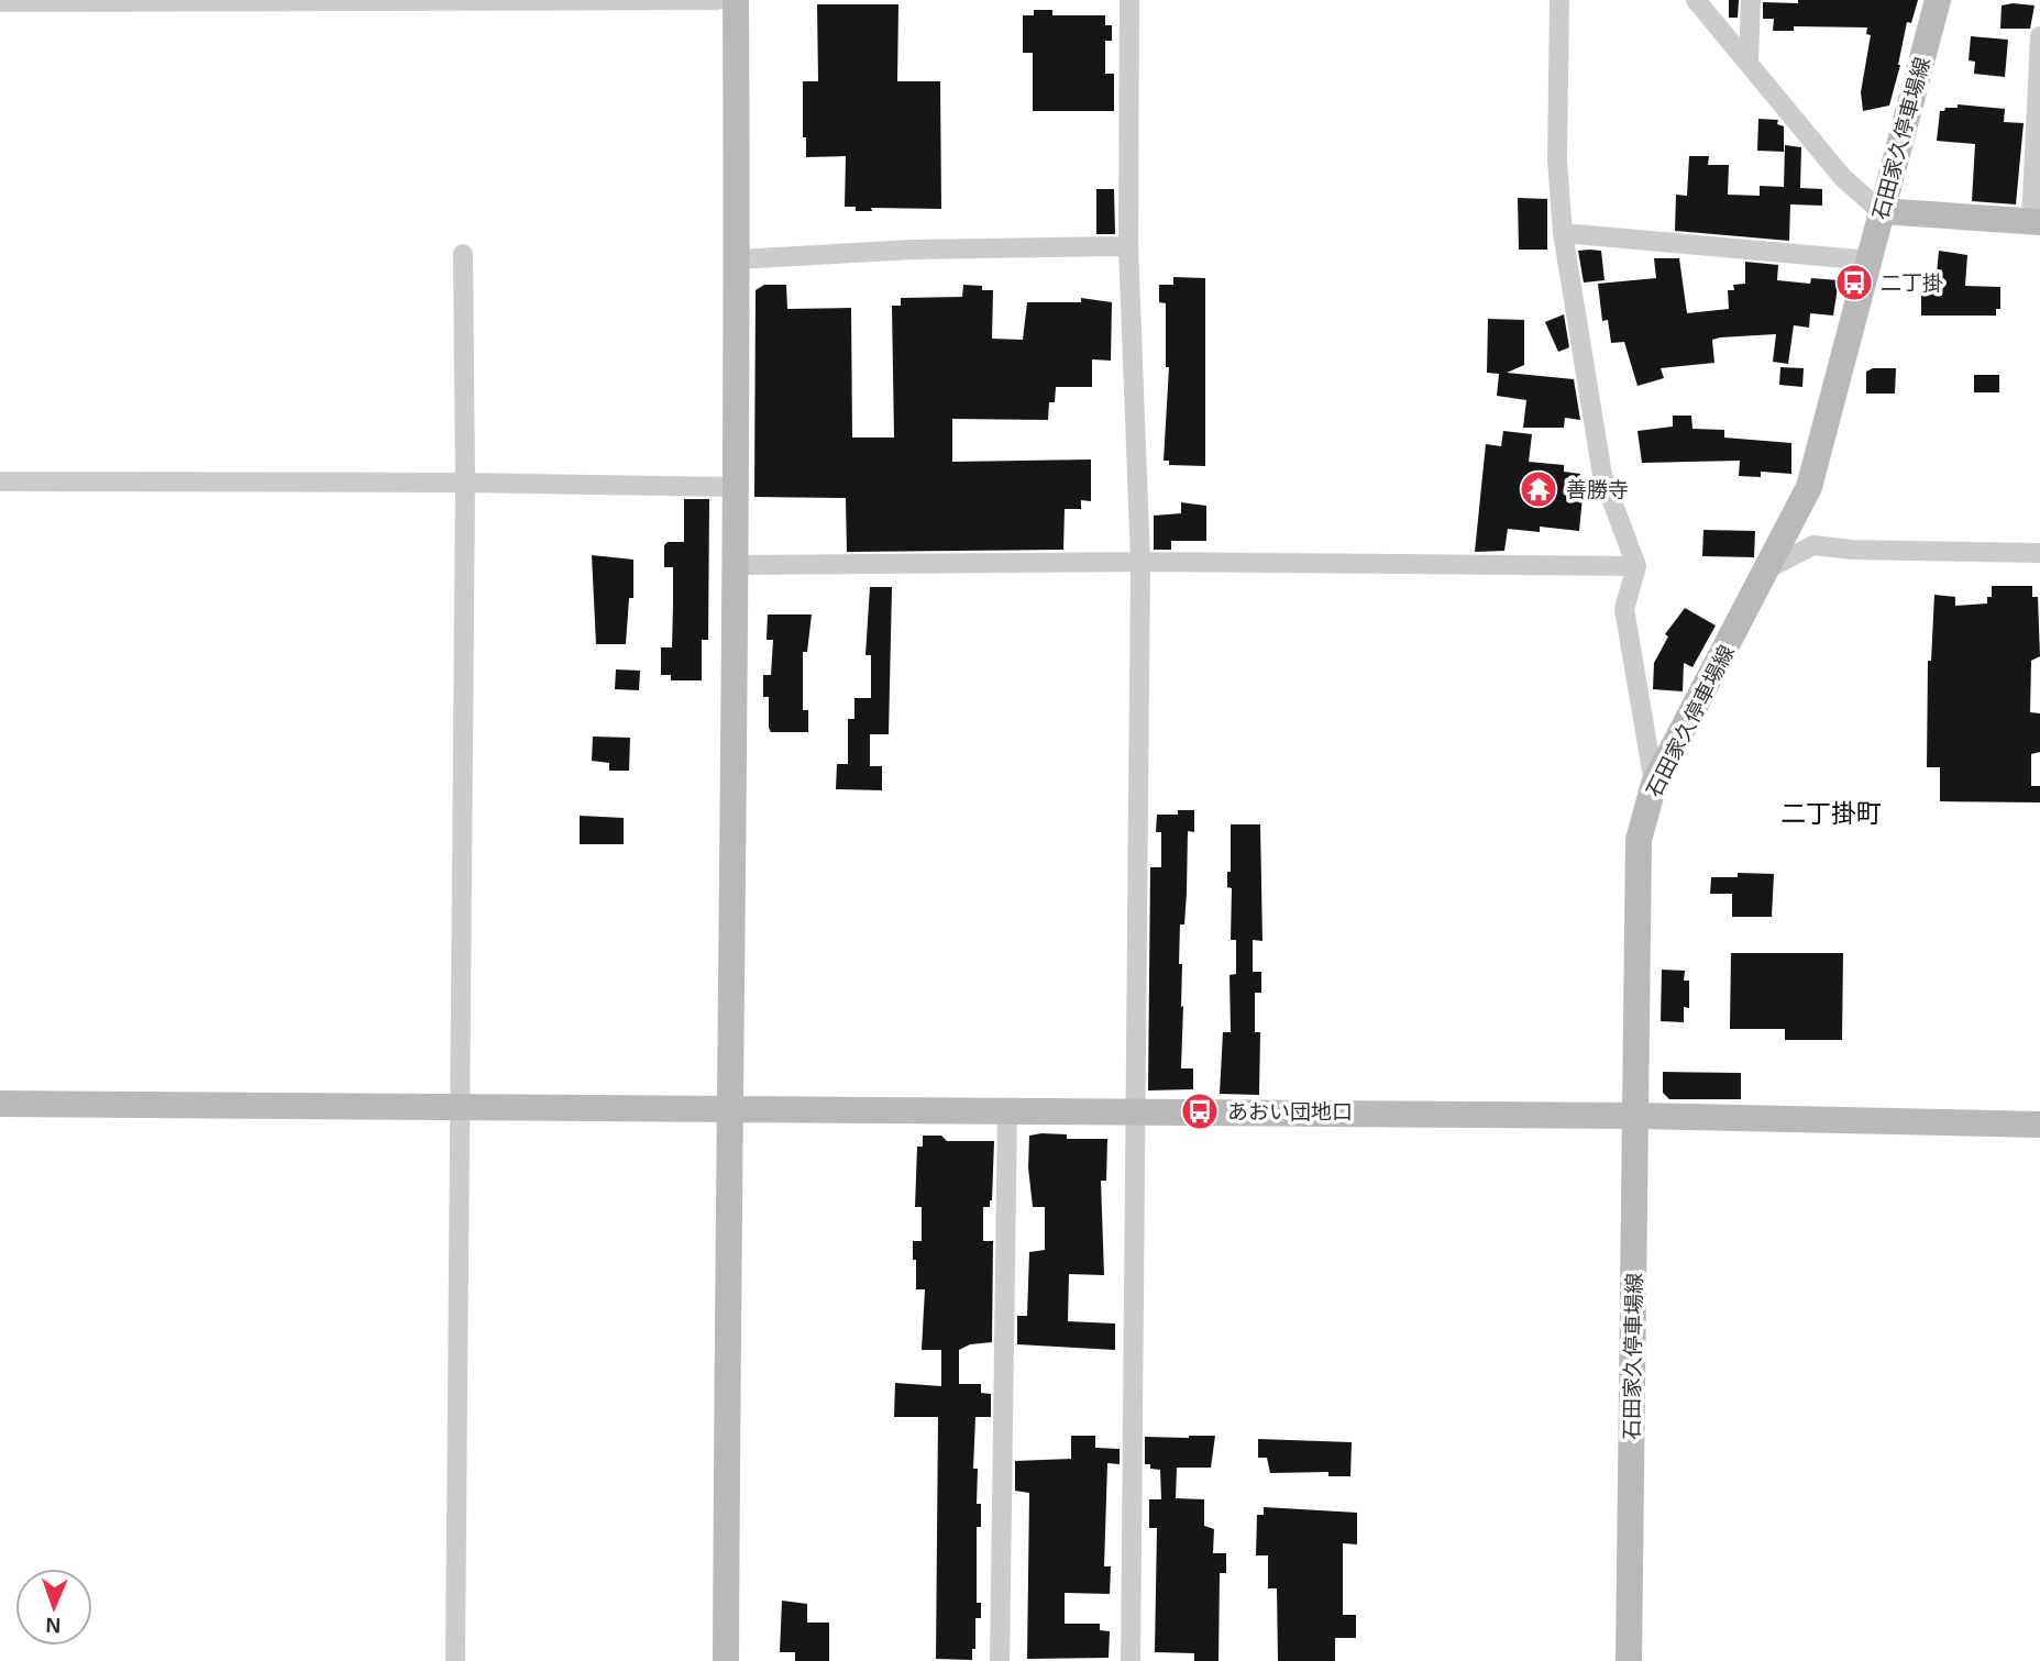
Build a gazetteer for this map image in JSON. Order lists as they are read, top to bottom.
{
  "streets": {
    "street": ["石田家久停車場線"]
  },
  "districts": ["二丁掛町"],
  "places": {
    "bus stop": ["二丁掛", "あおい団地口"],
    "temple": ["善勝寺"]
  },
  "north": "bottom"
}
